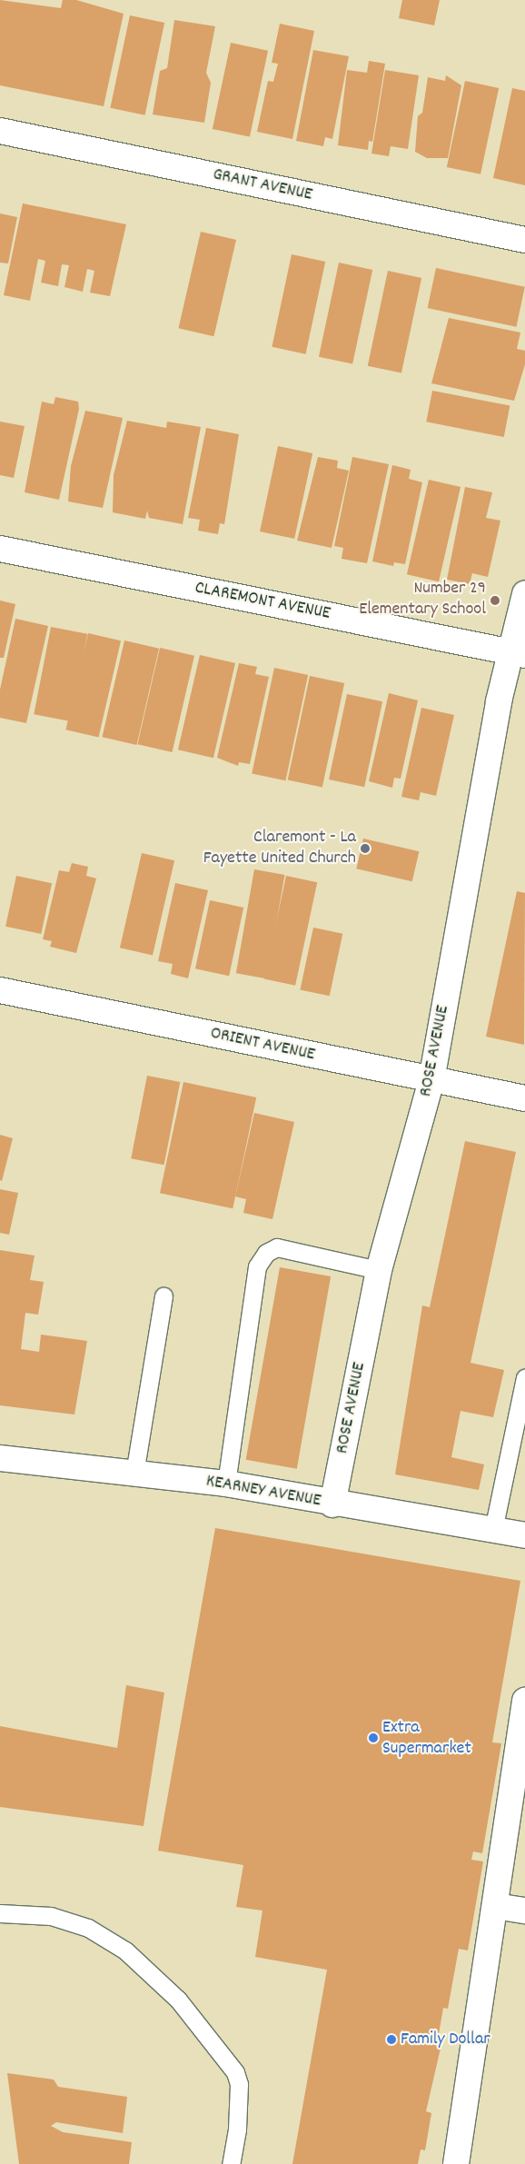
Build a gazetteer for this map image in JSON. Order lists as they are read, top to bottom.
{
  "streets": {
    "street": [
      "GRANT AVENUE",
      "CLAREMONT AVENUE",
      "ORIENT AVENUE",
      "ROSE AVENUE",
      "KEARNEY AVENUE"
    ]
  },
  "crossings": [
    ["CLAREMONT AVENUE", "ROSE AVENUE"],
    ["ORIENT AVENUE", "ROSE AVENUE"],
    ["ROSE AVENUE", "KEARNEY AVENUE"]
  ],
  "places": [
    "Number 29 Elementary School",
    "Claremont - La Fayette United Church",
    "Extra Supermarket",
    "Family Dollar"
  ]
}
